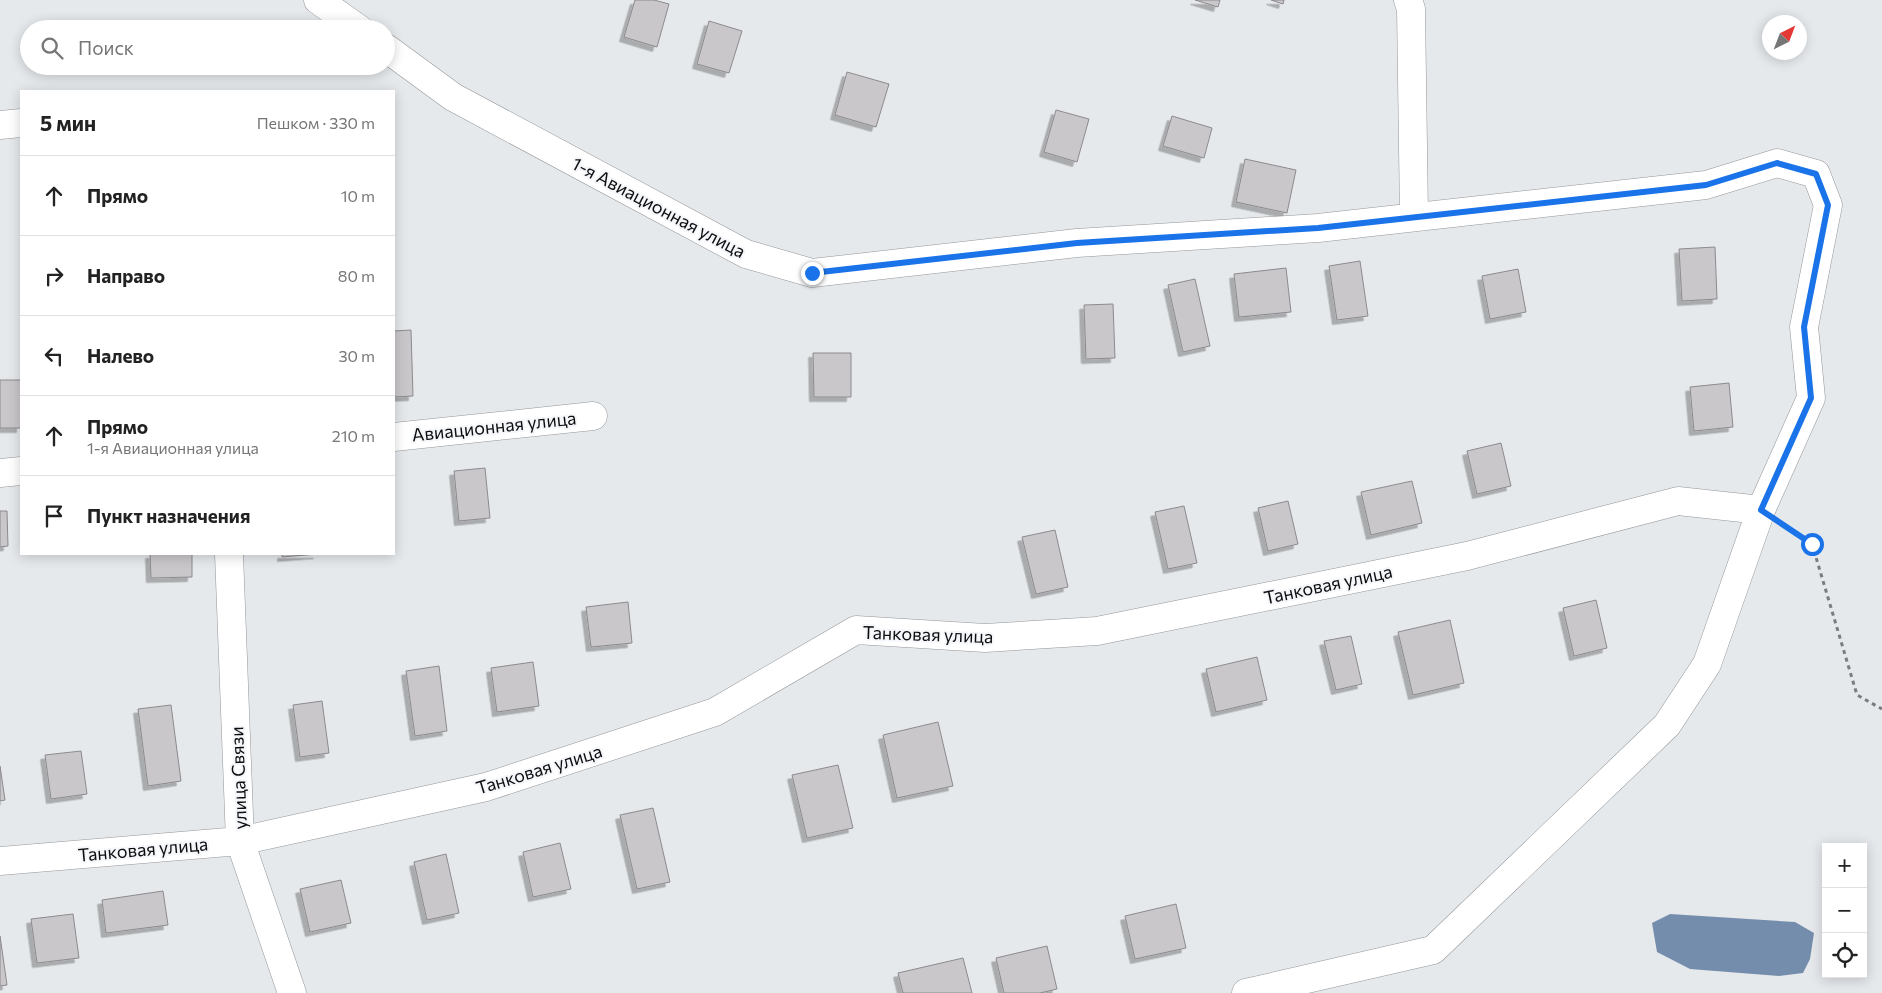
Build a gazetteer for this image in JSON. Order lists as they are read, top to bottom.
{
  "streets": {
    "street": [
      "1-я Авиационная улица",
      "Авиационная улица",
      "Танковая улица",
      "улица Связи"
    ]
  },
  "crossings": [
    ["1-я Авиационная улица", "Танковая улица"],
    ["Танковая улица", "улица Связи"]
  ],
  "north": "top right",
  "page": {
    "search": "Поиск",
    "heading": ["5 мин", "Пешком · 330 m"],
    "list": [
      ["Прямо", "10 m"],
      ["Направо", "80 m"],
      ["Налево", "30 m"],
      ["Прямо", "1-я Авиационная улица", "210 m"],
      "Пункт назначения"
    ],
    "map_buttons": ["+", "−"]
  }
}
